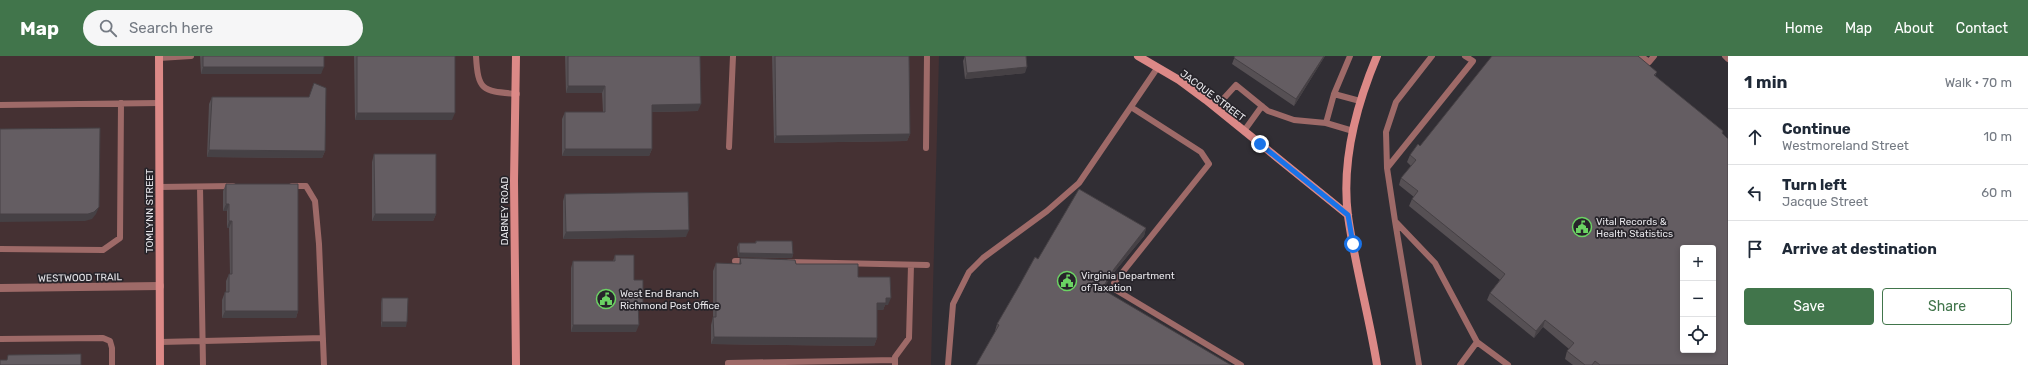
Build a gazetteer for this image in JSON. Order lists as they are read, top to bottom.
{
  "streets": {
    "street": [
      "JACQUE STREET",
      "TOMLYNN STREET",
      "DABNEY ROAD",
      "WESTWOOD TRAIL"
    ]
  },
  "crossings": [
    ["TOMLYNN STREET", "WESTWOOD TRAIL"]
  ],
  "places": {
    "public building": ["Vital Records & Health Statistics", "Virginia Department of Taxation", "West End Branch Richmond Post Office"]
  },
  "page": {
    "header": "Map",
    "search": "Search here",
    "nav": [
      "Home",
      "Map",
      "About",
      "Contact"
    ],
    "heading": ["1 min", "Walk · 70 m"],
    "list": [
      ["Continue", "Westmoreland Street", "10 m"],
      ["Turn left", "Jacque Street", "60 m"],
      "Arrive at destination"
    ],
    "map_buttons": ["+", "−"],
    "buttons": ["Save", "Share"]
  }
}
